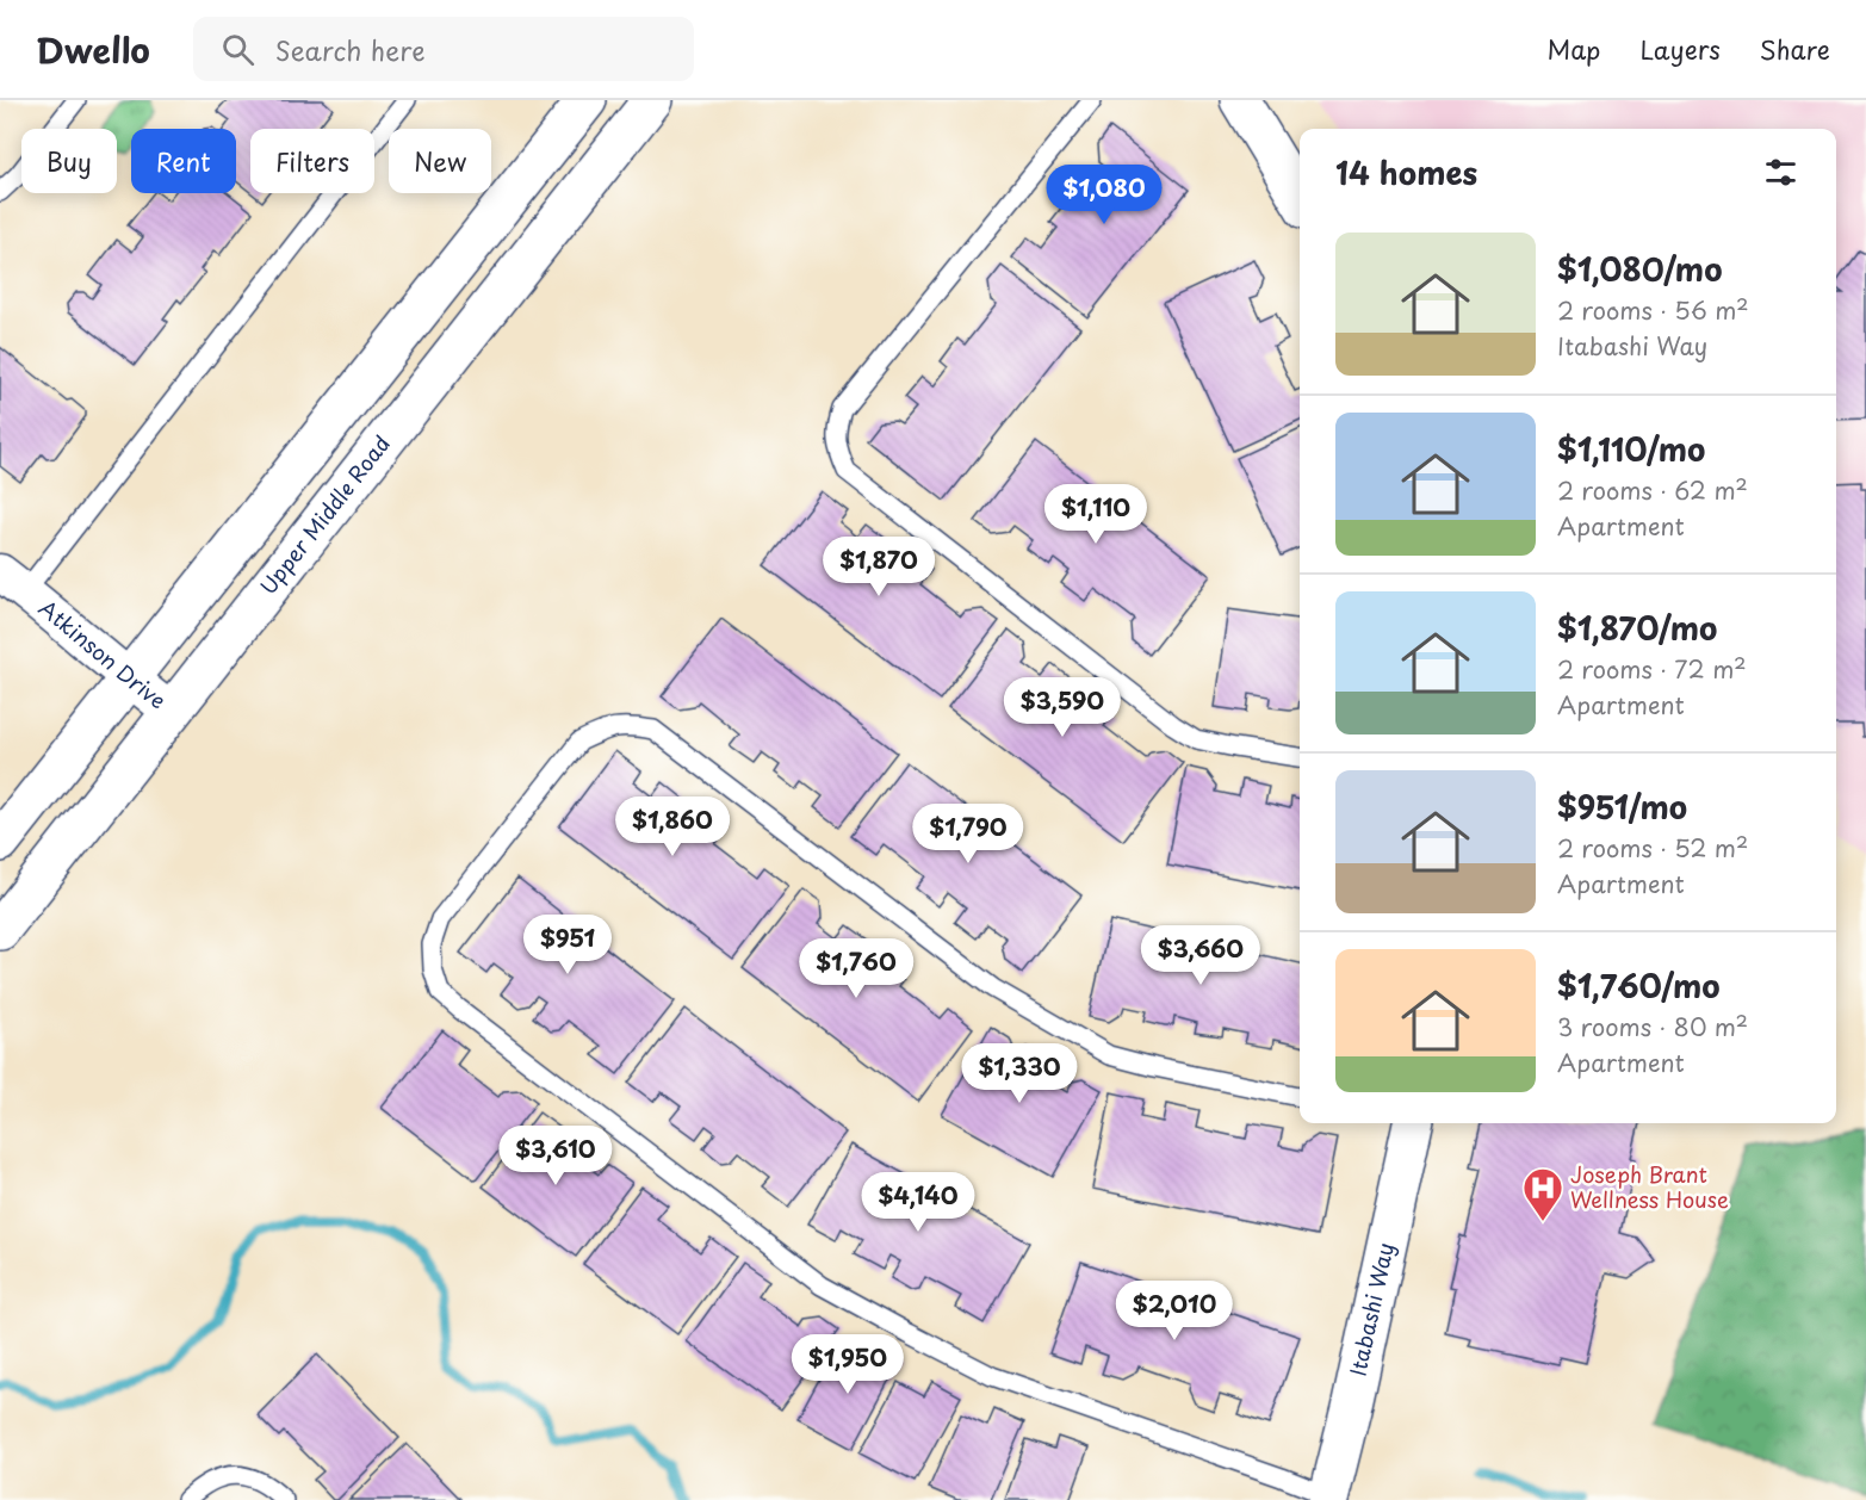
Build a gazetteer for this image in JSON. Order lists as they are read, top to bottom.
{
  "streets": {
    "main road": ["Upper Middle Road", "Itabashi Way"],
    "street": ["Atkinson Drive"]
  },
  "crossings": [
    ["Upper Middle Road", "Atkinson Drive"]
  ],
  "places": {
    "hospital": ["Joseph Brant Wellness House"]
  },
  "page": {
    "header": "Dwello",
    "search": "Search here",
    "nav": ["Map", "Layers", "Share"],
    "chip": [
      "Buy",
      "Rent",
      "Filters",
      "New"
    ],
    "heading": "14 homes",
    "price": [
      "$1,080",
      "$1,110",
      "$1,870",
      "$3,590",
      "$1,860",
      "$1,790",
      "$951",
      "$3,660",
      "$1,760",
      "$1,330",
      "$3,610",
      "$4,140",
      "$2,010",
      "$1,950"
    ],
    "list": [
      {
        "name": "$1,080/mo",
        "note": "2 rooms · 56 m² · Itabashi Way"
      },
      {
        "name": "$1,110/mo",
        "note": "2 rooms · 62 m² · Apartment"
      },
      {
        "name": "$1,870/mo",
        "note": "2 rooms · 72 m² · Apartment"
      },
      {
        "name": "$951/mo",
        "note": "2 rooms · 52 m² · Apartment"
      },
      {
        "name": "$1,760/mo",
        "note": "3 rooms · 80 m² · Apartment"
      }
    ]
  }
}
